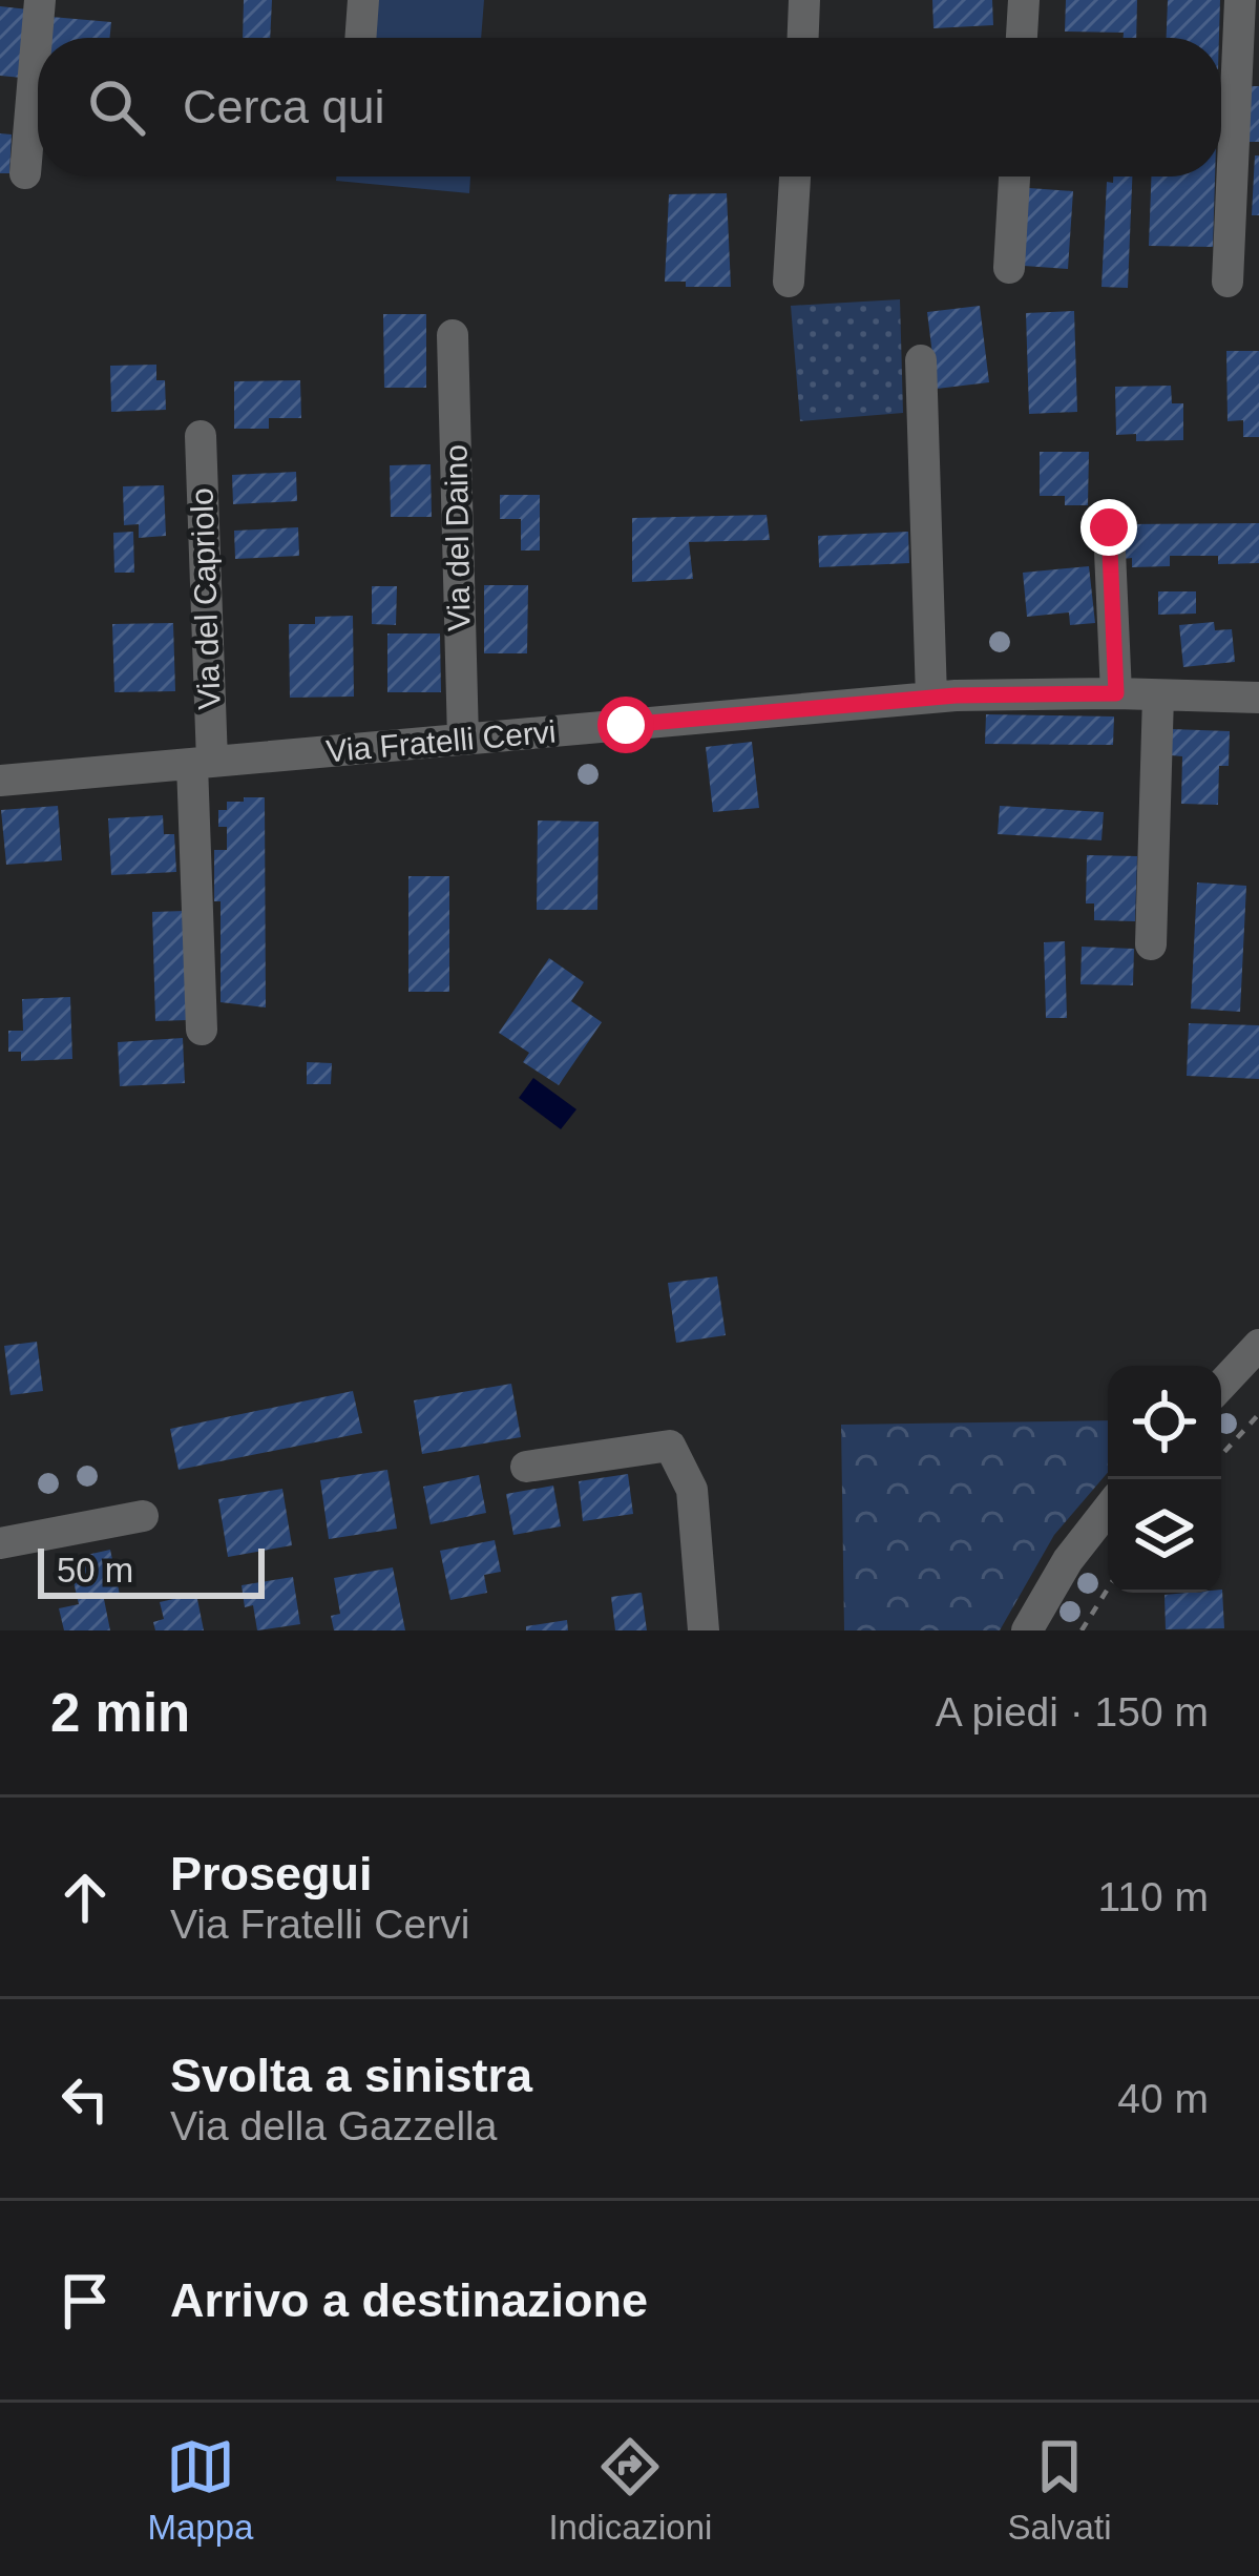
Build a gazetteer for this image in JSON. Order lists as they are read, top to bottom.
{
  "streets": {
    "street": ["Via del Daino", "Via del Capriolo", "Via Fratelli Cervi"]
  },
  "crossings": [
    ["Via del Daino", "Via Fratelli Cervi"],
    ["Via del Capriolo", "Via Fratelli Cervi"]
  ],
  "scale_bar": "50 m",
  "page": {
    "search": "Cerca qui",
    "scale": "50 m",
    "heading": ["2 min", "A piedi · 150 m"],
    "list": [
      ["Prosegui", "Via Fratelli Cervi", "110 m"],
      ["Svolta a sinistra", "Via della Gazzella", "40 m"],
      "Arrivo a destinazione"
    ],
    "nav": ["Mappa", "Indicazioni", "Salvati"]
  }
}
